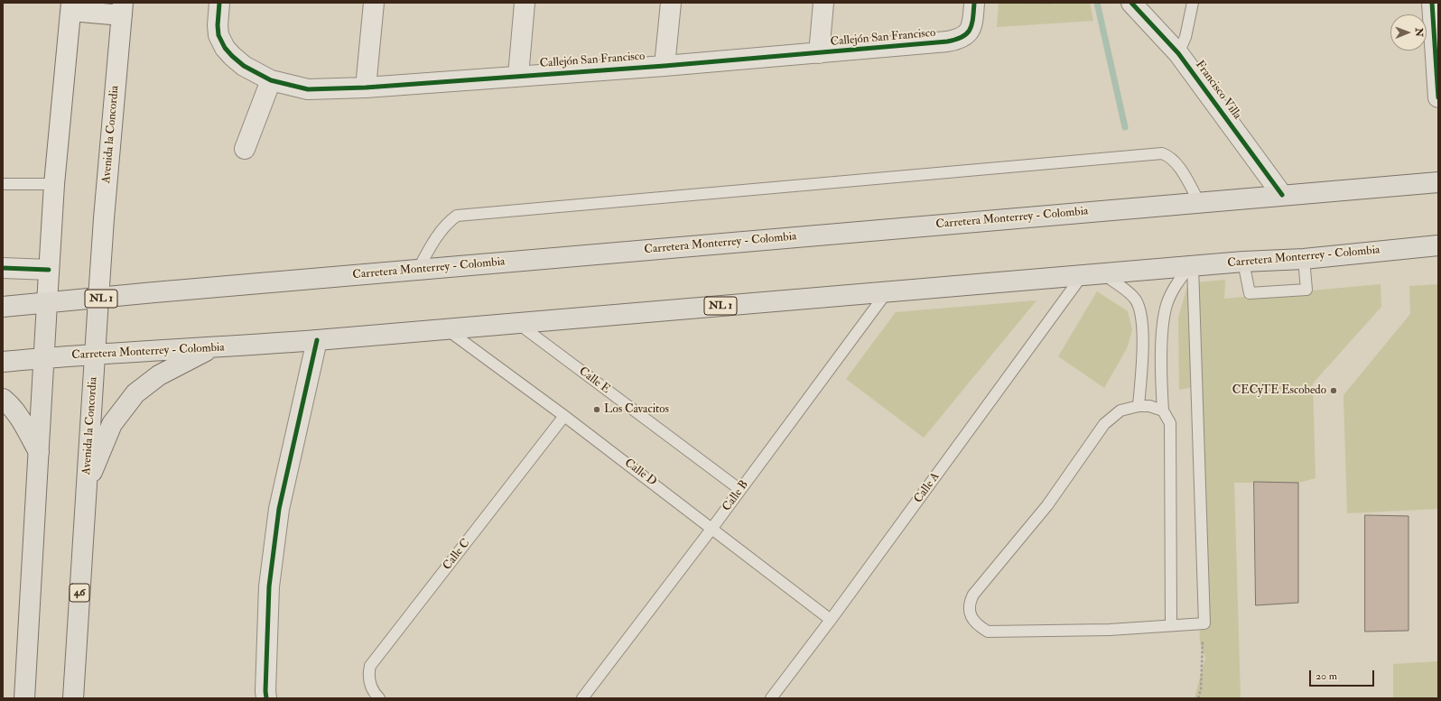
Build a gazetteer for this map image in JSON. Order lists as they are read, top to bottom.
{
  "streets": {
    "main road": [
      "Avenida la Concordia",
      "Carretera Monterrey - Colombia",
      "NL 1",
      "46"
    ],
    "street": ["Callejón San Francisco", "Francisco Villa"],
    "lane": [
      "Calle E",
      "Calle D",
      "Calle A",
      "Calle B",
      "Calle C"
    ]
  },
  "crossings": [
    ["Francisco Villa", "Carretera Monterrey - Colombia"],
    ["Avenida la Concordia", "Carretera Monterrey - Colombia"],
    ["Carretera Monterrey - Colombia", "Calle E"],
    ["Carretera Monterrey - Colombia", "Calle D"],
    ["Carretera Monterrey - Colombia", "Calle A"],
    ["Carretera Monterrey - Colombia", "Calle B"],
    ["Calle E", "Calle B"],
    ["Calle D", "Calle A"],
    ["Calle D", "Calle B"],
    ["Calle D", "Calle C"]
  ],
  "places": ["CECyTE Escobedo", "Los Cavacitos"],
  "scale_bar": "20 m",
  "north": "right"
}
